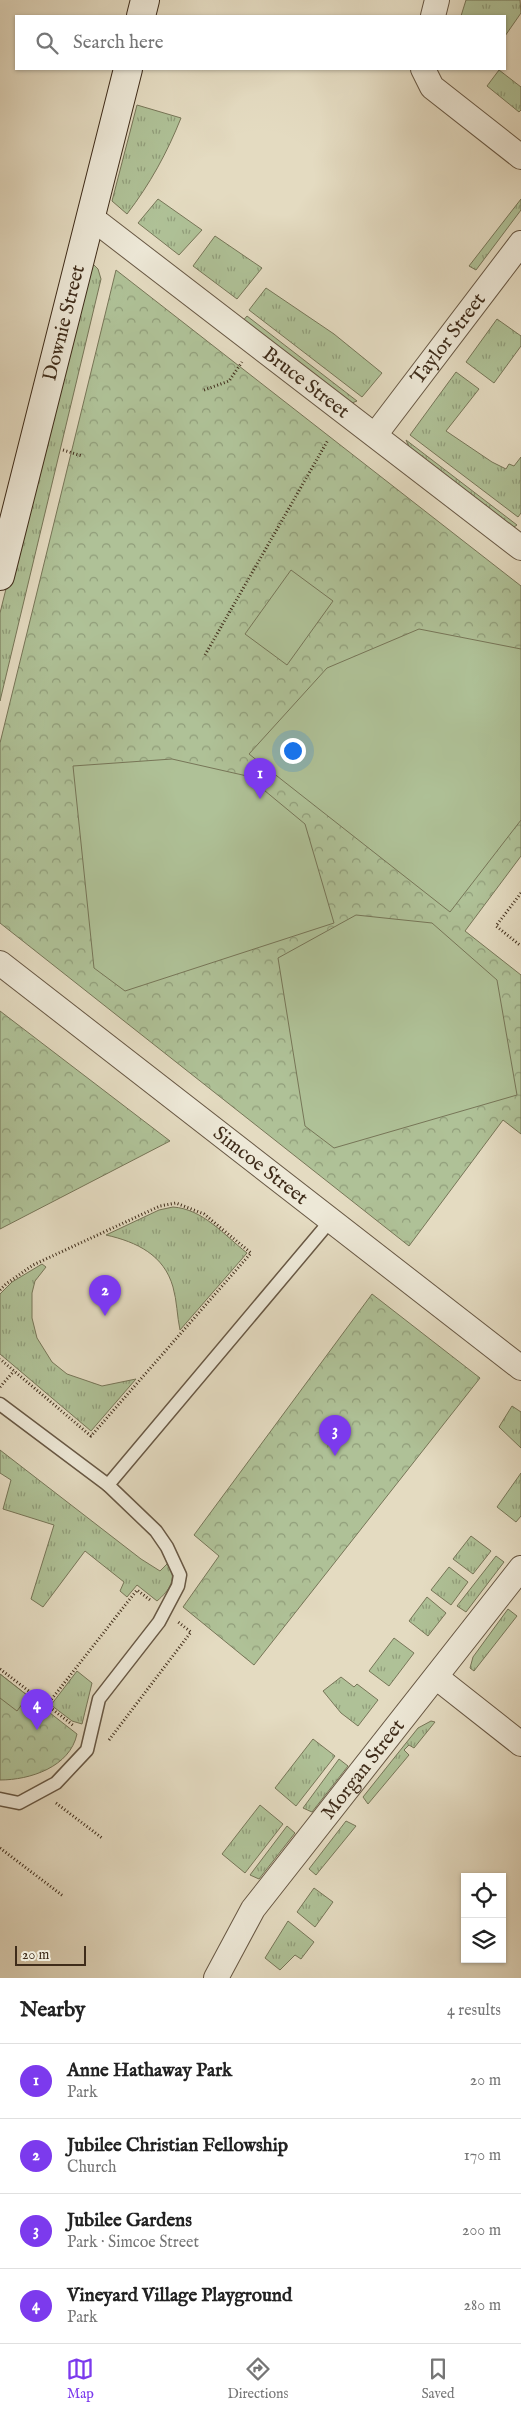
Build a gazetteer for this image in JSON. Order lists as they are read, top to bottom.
{
  "streets": {
    "main road": ["Downie Street"],
    "street": [
      "Taylor Street",
      "Bruce Street",
      "Simcoe Street",
      "Morgan Street"
    ]
  },
  "crossings": [
    ["Downie Street", "Bruce Street"],
    ["Taylor Street", "Bruce Street"]
  ],
  "scale_bar": "20 m",
  "page": {
    "search": "Search here",
    "pins": [
      "1",
      "2",
      "3",
      "4"
    ],
    "scale": "20 m",
    "heading": ["Nearby", "4 results"],
    "list": [
      {
        "mark": "1",
        "name": "Anne Hathaway Park",
        "note": "Park",
        "value": "20 m"
      },
      {
        "mark": "2",
        "name": "Jubilee Christian Fellowship",
        "note": "Church",
        "value": "170 m"
      },
      {
        "mark": "3",
        "name": "Jubilee Gardens",
        "note": "Park · Simcoe Street",
        "value": "200 m"
      },
      {
        "mark": "4",
        "name": "Vineyard Village Playground",
        "note": "Park",
        "value": "280 m"
      }
    ],
    "nav": ["Map", "Directions", "Saved"]
  }
}
